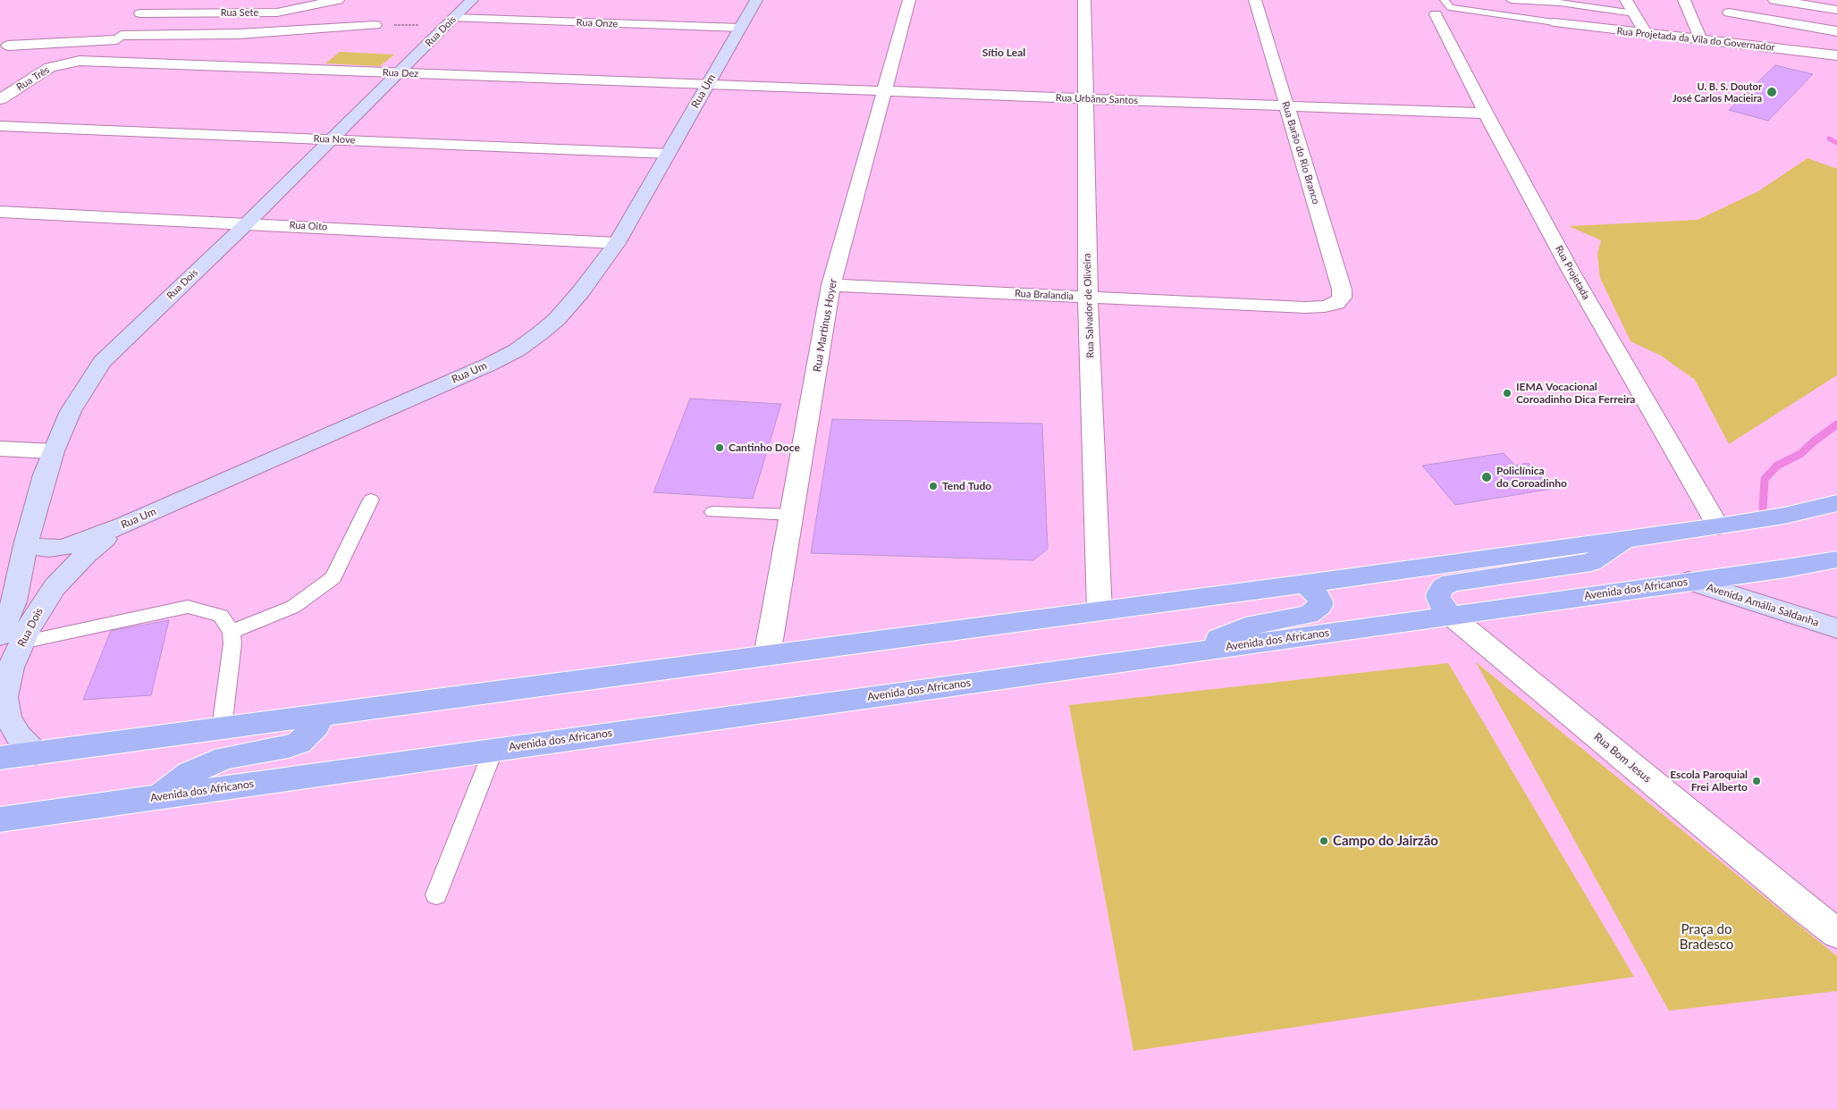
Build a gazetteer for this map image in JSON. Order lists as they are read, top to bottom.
{
  "streets": {
    "main road": [
      "Rua Dois",
      "Rua Um",
      "Avenida dos Africanos",
      "Avenida Amália Saldanha"
    ],
    "street": [
      "Rua Sete",
      "Rua Onze",
      "Rua Projetada da Vila do Governador",
      "Rua Dez",
      "Rua Três",
      "Rua Urbâno Santos",
      "Rua Nove",
      "Rua Barão do Rio Branco",
      "Rua Oito",
      "Rua Projetada",
      "Rua Bralandia",
      "Rua Salvador de Oliveira",
      "Rua Martinus Hoyer",
      "Rua Bom Jesus"
    ]
  },
  "crossings": [
    ["Rua Onze", "Rua Dois"],
    ["Rua Onze", "Rua Um"],
    ["Rua Dois", "Rua Dez"],
    ["Rua Dois", "Rua Um"],
    ["Rua Dois", "Rua Nove"],
    ["Rua Dois", "Rua Oito"],
    ["Rua Dez", "Rua Três"],
    ["Rua Dez", "Rua Um"],
    ["Rua Dez", "Rua Urbâno Santos"],
    ["Rua Um", "Rua Urbâno Santos"],
    ["Rua Um", "Rua Nove"],
    ["Rua Um", "Rua Oito"],
    ["Rua Urbâno Santos", "Rua Barão do Rio Branco"],
    ["Rua Urbâno Santos", "Rua Projetada"],
    ["Rua Urbâno Santos", "Rua Salvador de Oliveira"],
    ["Rua Urbâno Santos", "Rua Martinus Hoyer"],
    ["Rua Barão do Rio Branco", "Rua Bralandia"],
    ["Rua Bralandia", "Rua Salvador de Oliveira"],
    ["Rua Bralandia", "Rua Martinus Hoyer"],
    ["Avenida dos Africanos", "Avenida Amália Saldanha"],
    ["Avenida dos Africanos", "Rua Bom Jesus"]
  ],
  "districts": ["Sítio Leal"],
  "parks": ["Praça do Bradesco"],
  "places": [
    "U. B. S. Doutor José Carlos Macieira",
    "IEMA Vocacional Coroadinho Dica Ferreira",
    "Cantinho Doce",
    "Policlínica do Coroadinho",
    "Tend Tudo",
    "Escola Paroquial Frei Alberto",
    "Campo do Jairzão"
  ]
}
